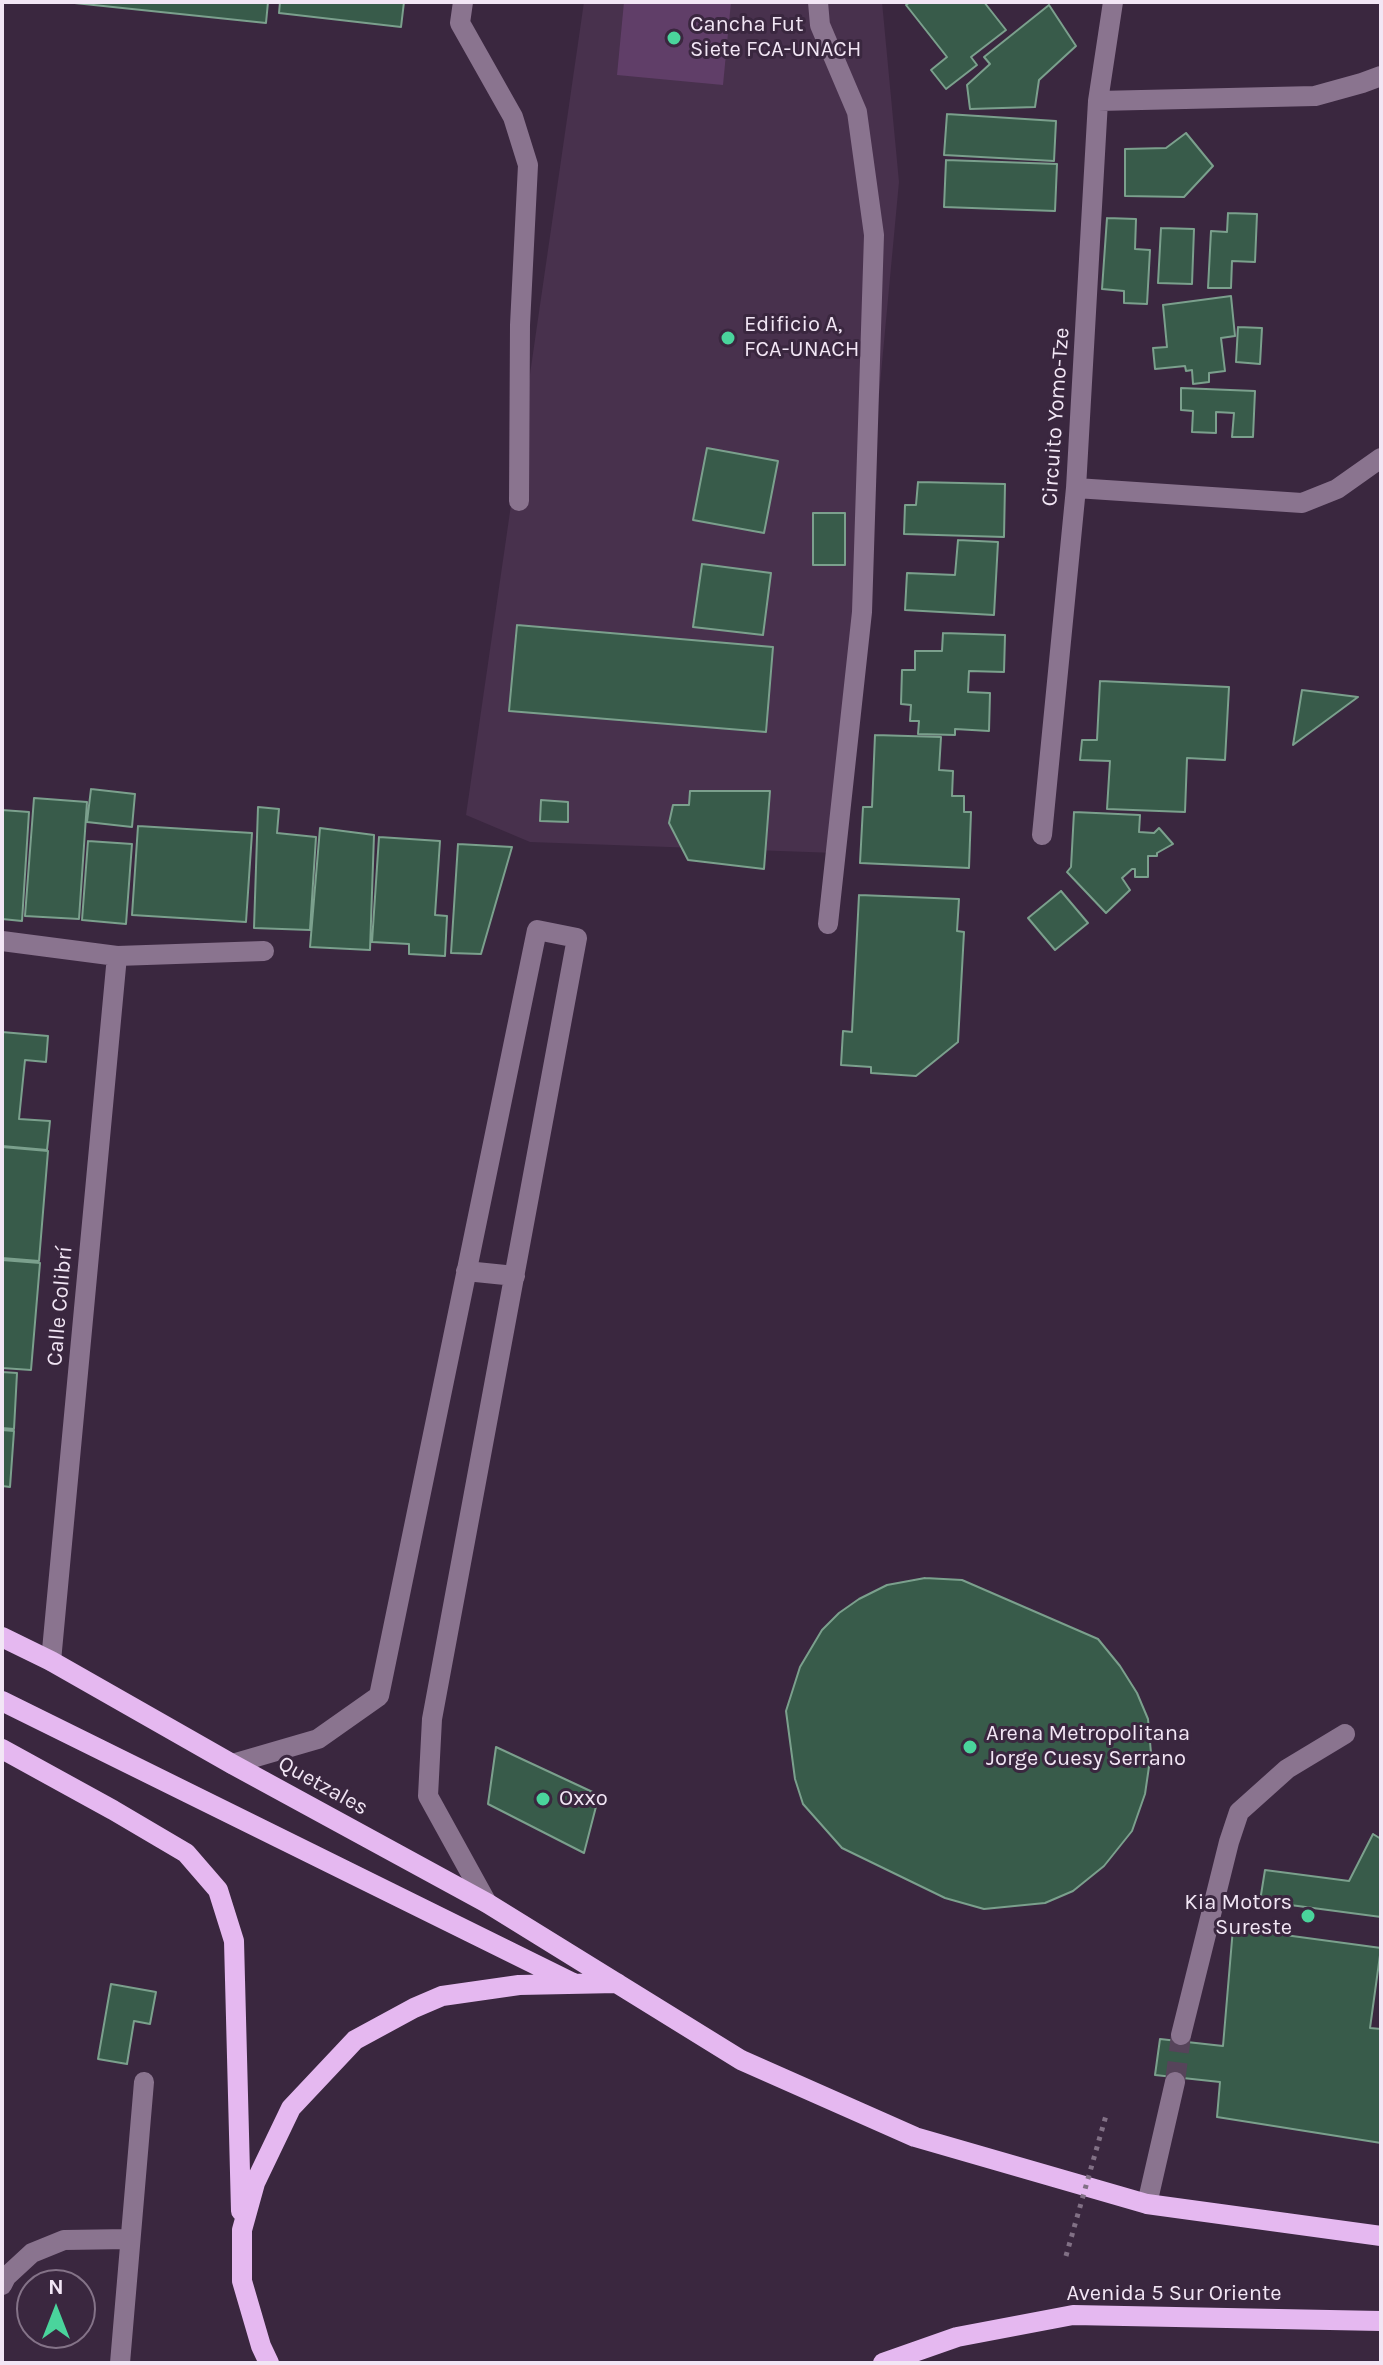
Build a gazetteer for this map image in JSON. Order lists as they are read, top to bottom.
{
  "streets": {
    "main road": ["Quetzales", "Avenida 5 Sur Oriente"],
    "street": ["Circuito Yomo-Tze", "Calle Colibrí"]
  },
  "crossings": [
    ["Calle Colibrí", "Quetzales"]
  ],
  "places": [
    "Cancha Fut Siete FCA-UNACH",
    "Edificio A, FCA-UNACH",
    "Arena Metropolitana Jorge Cuesy Serrano",
    "Oxxo",
    "Kia Motors Sureste"
  ],
  "north": "top"
}
